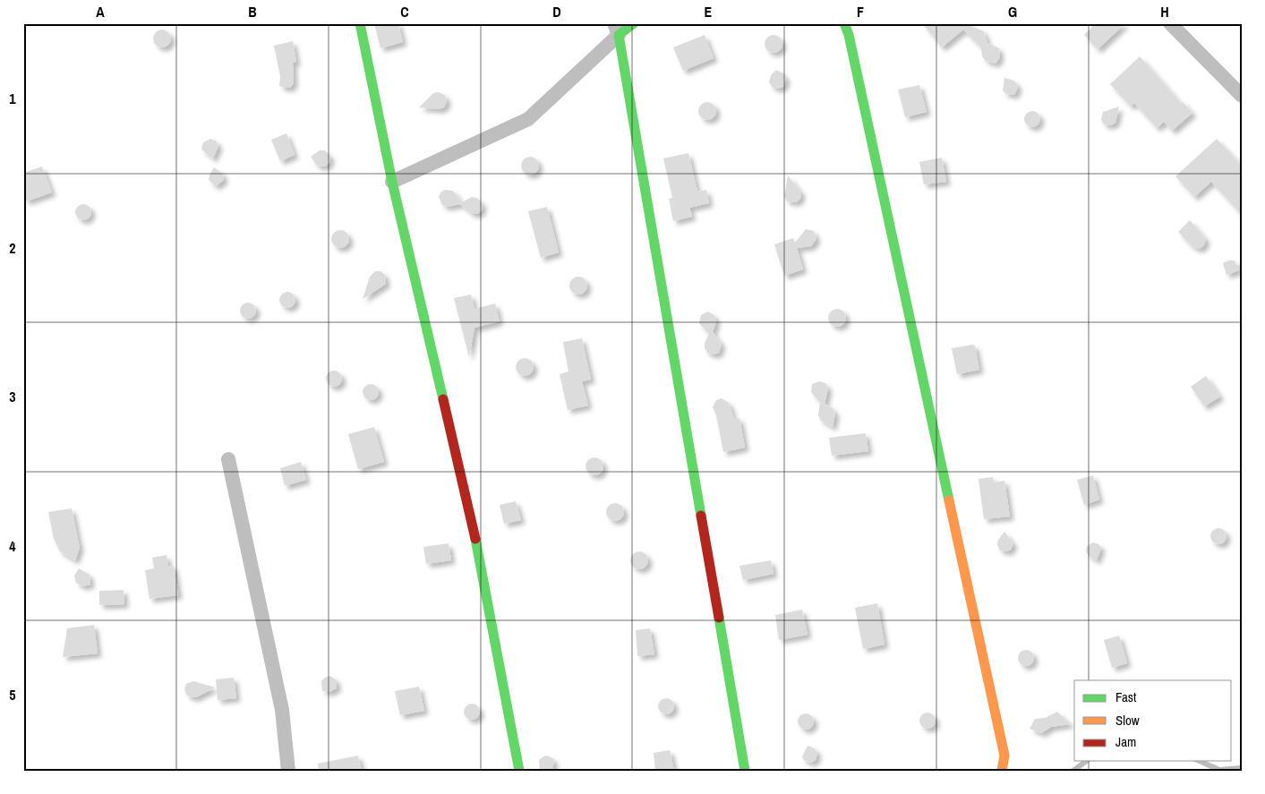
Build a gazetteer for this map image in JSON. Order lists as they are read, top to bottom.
{
  "legend": ["Fast", "Slow", "Jam"],
  "grid": {
    "columns": [
      "A",
      "B",
      "C",
      "D",
      "E",
      "F",
      "G",
      "H"
    ],
    "rows": [
      "1",
      "2",
      "3",
      "4",
      "5"
    ]
  }
}
